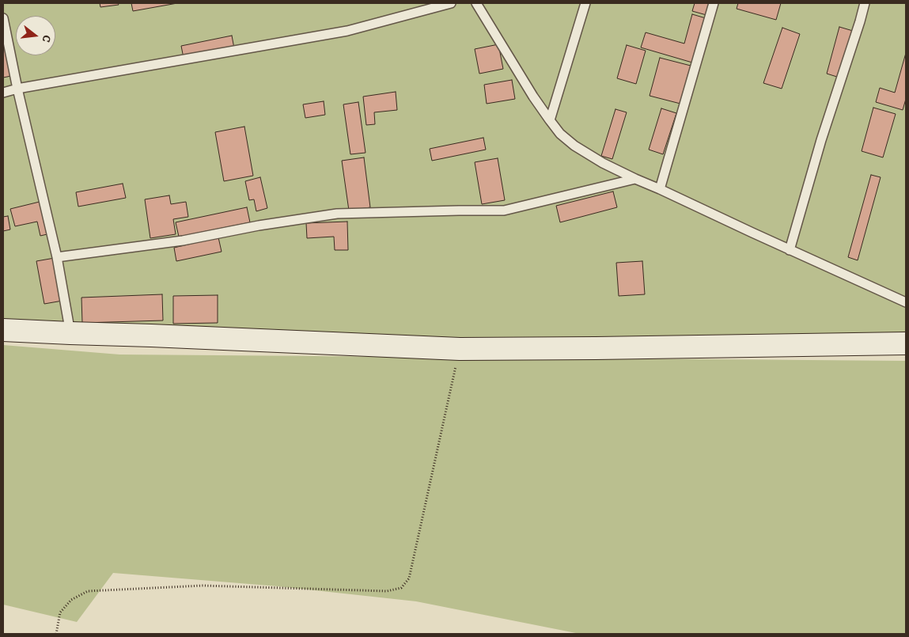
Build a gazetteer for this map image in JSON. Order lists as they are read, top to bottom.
{
  "north": "right"
}
